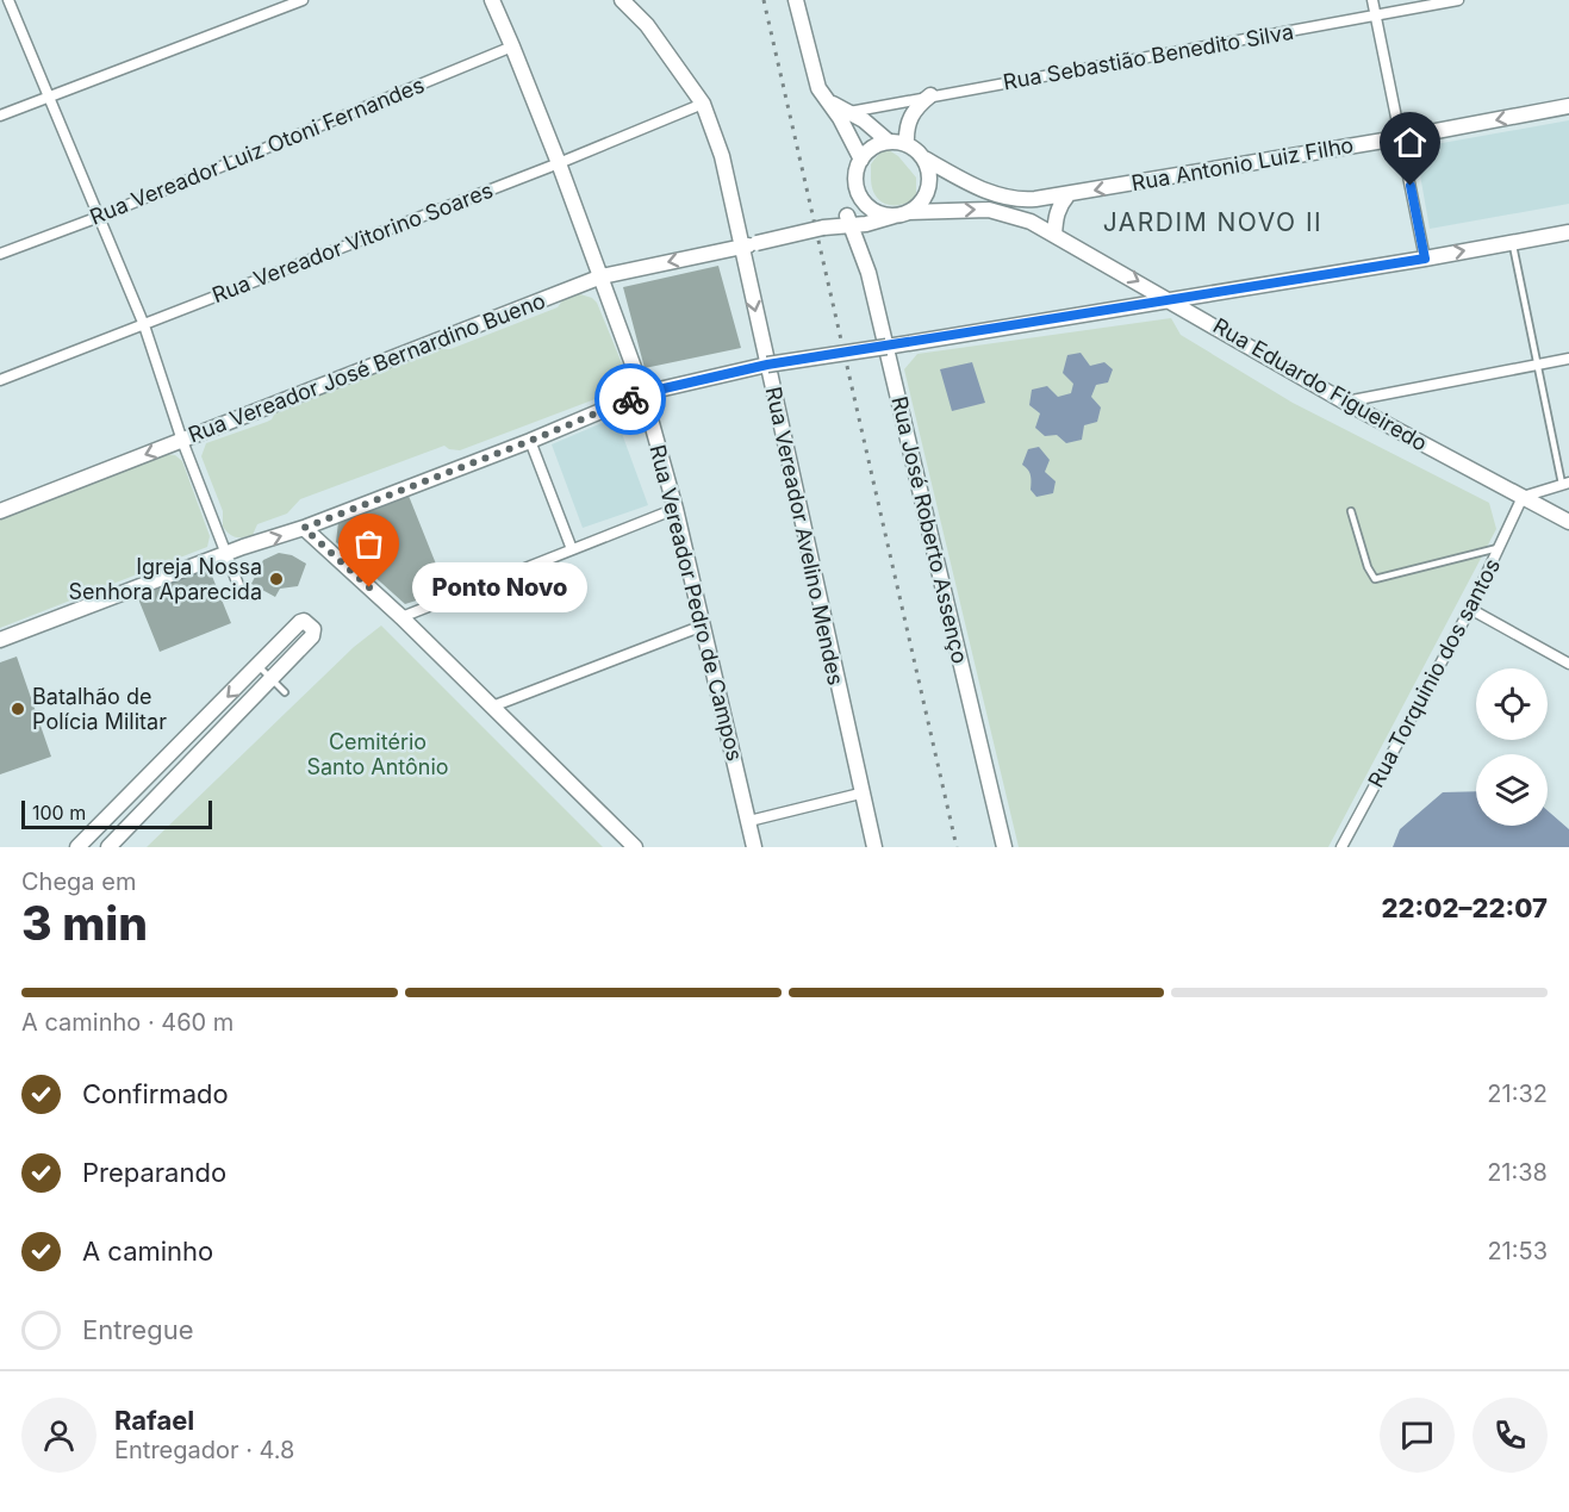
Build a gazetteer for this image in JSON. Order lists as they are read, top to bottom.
{
  "streets": {
    "main road": [
      "Rua Antonio Luiz Filho",
      "Rua Vereador José Bernardino Bueno",
      "Rua Eduardo Figueiredo",
      "Rua José Roberto Assenço",
      "Rua Vereador Avelino Mendes",
      "Rua Vereador Pedro de Campos"
    ],
    "street": [
      "Rua Sebastião Benedito Silva",
      "Rua Vereador Luiz Otoni Fernandes",
      "Rua Vereador Vitorino Soares",
      "Rua Torquinio dos santos"
    ]
  },
  "crossings": [
    ["Rua Vereador Luiz Otoni Fernandes", "Rua Vereador Pedro de Campos"],
    ["Rua Antonio Luiz Filho", "Rua Vereador José Bernardino Bueno"],
    ["Rua Antonio Luiz Filho", "Rua Eduardo Figueiredo"],
    ["Rua Vereador Vitorino Soares", "Rua Vereador Avelino Mendes"],
    ["Rua Vereador Vitorino Soares", "Rua Vereador Pedro de Campos"],
    ["Rua Vereador José Bernardino Bueno", "Rua Eduardo Figueiredo"],
    ["Rua Vereador José Bernardino Bueno", "Rua José Roberto Assenço"],
    ["Rua Vereador José Bernardino Bueno", "Rua Vereador Avelino Mendes"],
    ["Rua Vereador José Bernardino Bueno", "Rua Vereador Pedro de Campos"],
    ["Rua Eduardo Figueiredo", "Rua Torquinio dos santos"]
  ],
  "one_way": ["Rua Eduardo Figueiredo"],
  "districts": ["JARDIM NOVO II"],
  "parks": ["Cemitério Santo Antônio"],
  "places": ["Igreja Nossa Senhora Aparecida", "Ponto Novo", "Batalhão de Polícia Militar"],
  "scale_bar": "100 m",
  "page": {
    "bubble": "Ponto Novo",
    "scale": "100 m",
    "heading": ["3 min", "Chega em", "22:02–22:07"],
    "panel": ["Rafael", "Entregador · 4.8"],
    "bar": "A caminho · 460 m",
    "list": [
      ["Confirmado", "21:32"],
      ["Preparando", "21:38"],
      ["A caminho", "21:53"],
      "Entregue"
    ]
  }
}
